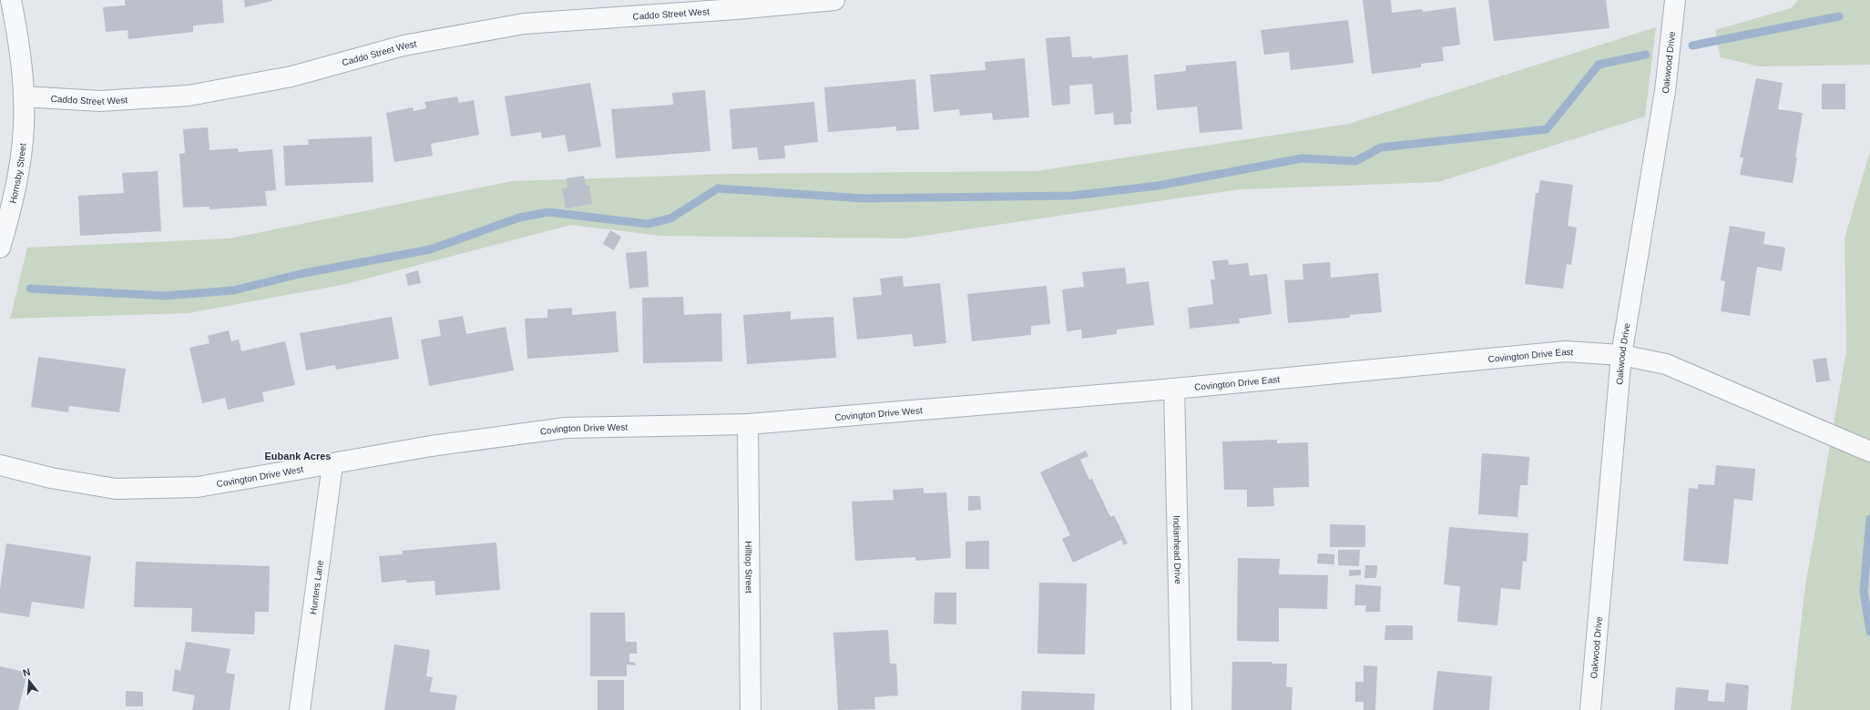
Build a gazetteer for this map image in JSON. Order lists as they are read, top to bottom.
{
  "streets": {
    "street": [
      "Caddo Street West",
      "Oakwood Drive",
      "Hornsby Street",
      "Covington Drive East",
      "Covington Drive West",
      "Indianhead Drive",
      "Hilltop Street",
      "Hunters Lane"
    ]
  },
  "crossings": [
    ["Caddo Street West", "Hornsby Street"],
    ["Oakwood Drive", "Covington Drive East"],
    ["Covington Drive East", "Covington Drive West"],
    ["Covington Drive East", "Indianhead Drive"],
    ["Covington Drive West", "Indianhead Drive"],
    ["Covington Drive West", "Hilltop Street"],
    ["Covington Drive West", "Hunters Lane"]
  ],
  "districts": ["Eubank Acres"],
  "north": "top"
}
